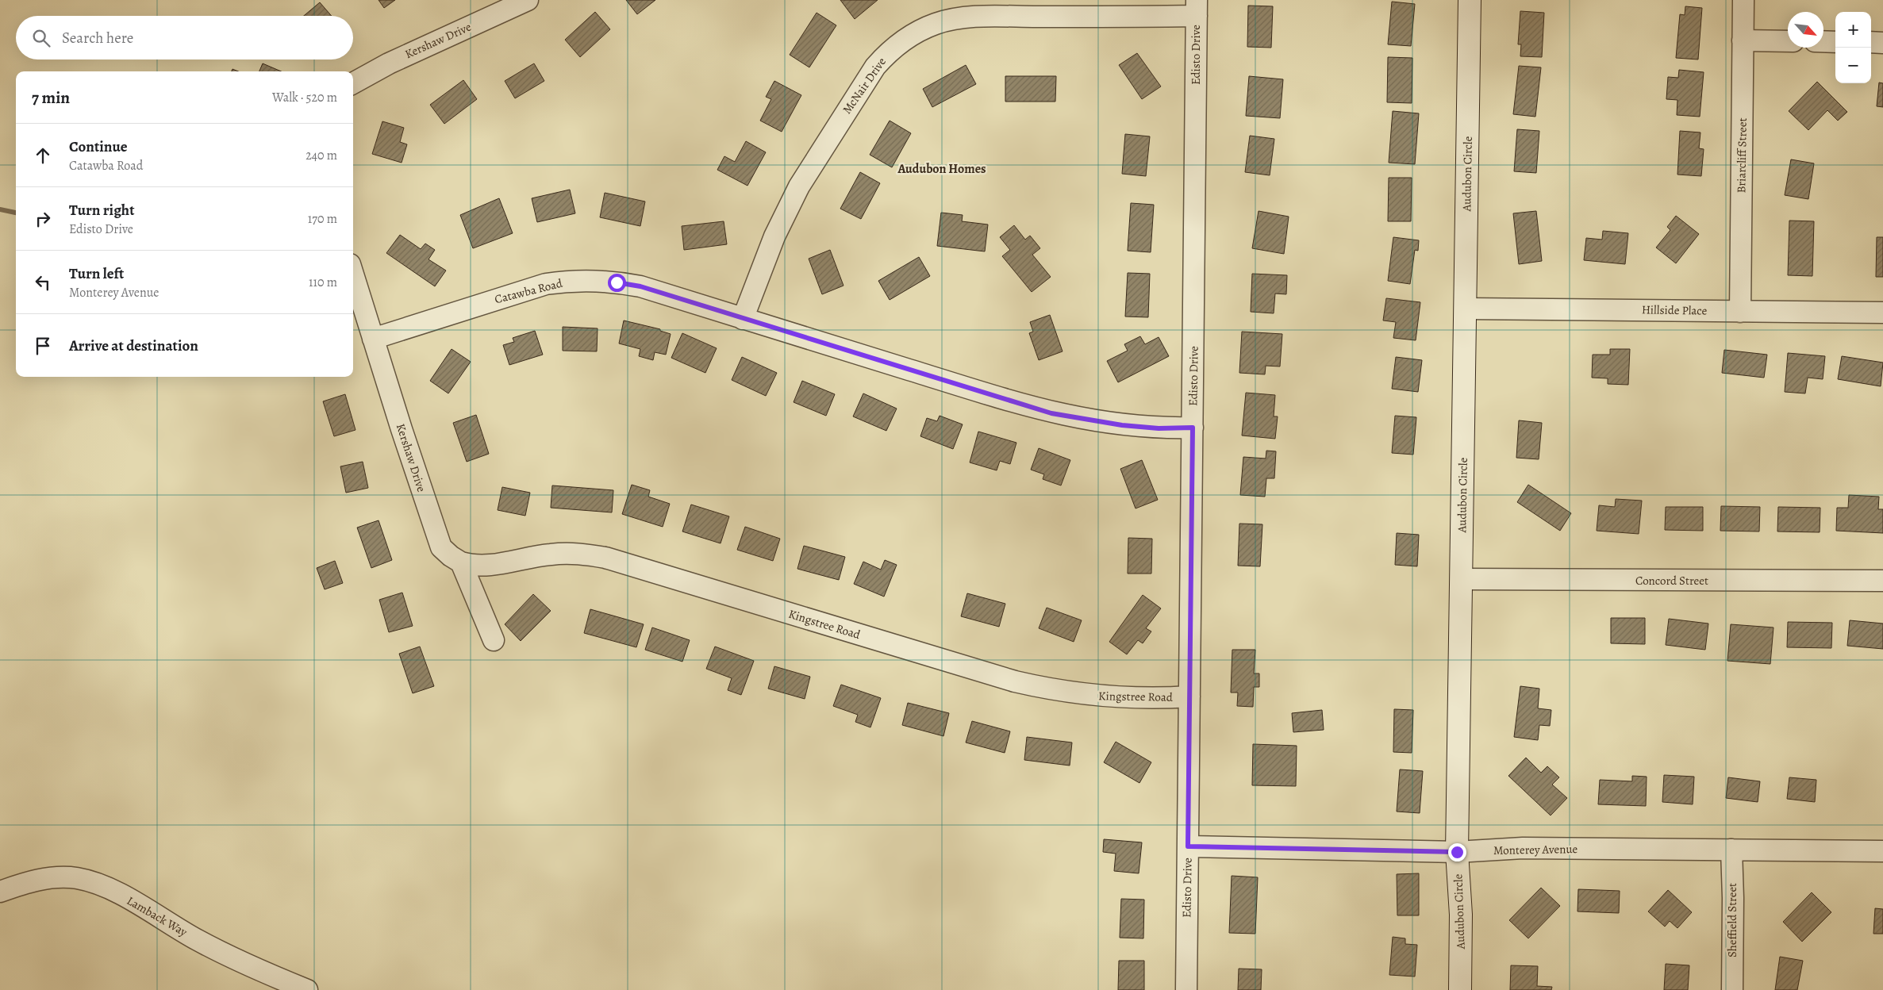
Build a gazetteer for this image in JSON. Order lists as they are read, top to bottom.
{
  "streets": {
    "street": [
      "Kershaw Drive",
      "Edisto Drive",
      "McNair Drive",
      "Briarcliff Street",
      "Audubon Circle",
      "Catawba Road",
      "Hillside Place",
      "Concord Street",
      "Kingstree Road",
      "Monterey Avenue",
      "Lamback Way",
      "Sheffield Street"
    ]
  },
  "crossings": [
    ["Kershaw Drive", "Catawba Road"],
    ["Kershaw Drive", "Kingstree Road"],
    ["Edisto Drive", "McNair Drive"],
    ["Edisto Drive", "Catawba Road"],
    ["Edisto Drive", "Kingstree Road"],
    ["Edisto Drive", "Monterey Avenue"],
    ["McNair Drive", "Catawba Road"],
    ["Briarcliff Street", "Hillside Place"],
    ["Audubon Circle", "Hillside Place"],
    ["Audubon Circle", "Concord Street"],
    ["Audubon Circle", "Monterey Avenue"],
    ["Monterey Avenue", "Sheffield Street"]
  ],
  "districts": ["Audubon Homes"],
  "north": "bottom right",
  "page": {
    "map_buttons": ["+", "−"],
    "search": "Search here",
    "heading": ["7 min", "Walk · 520 m"],
    "list": [
      ["Continue", "Catawba Road", "240 m"],
      ["Turn right", "Edisto Drive", "170 m"],
      ["Turn left", "Monterey Avenue", "110 m"],
      "Arrive at destination"
    ]
  }
}
